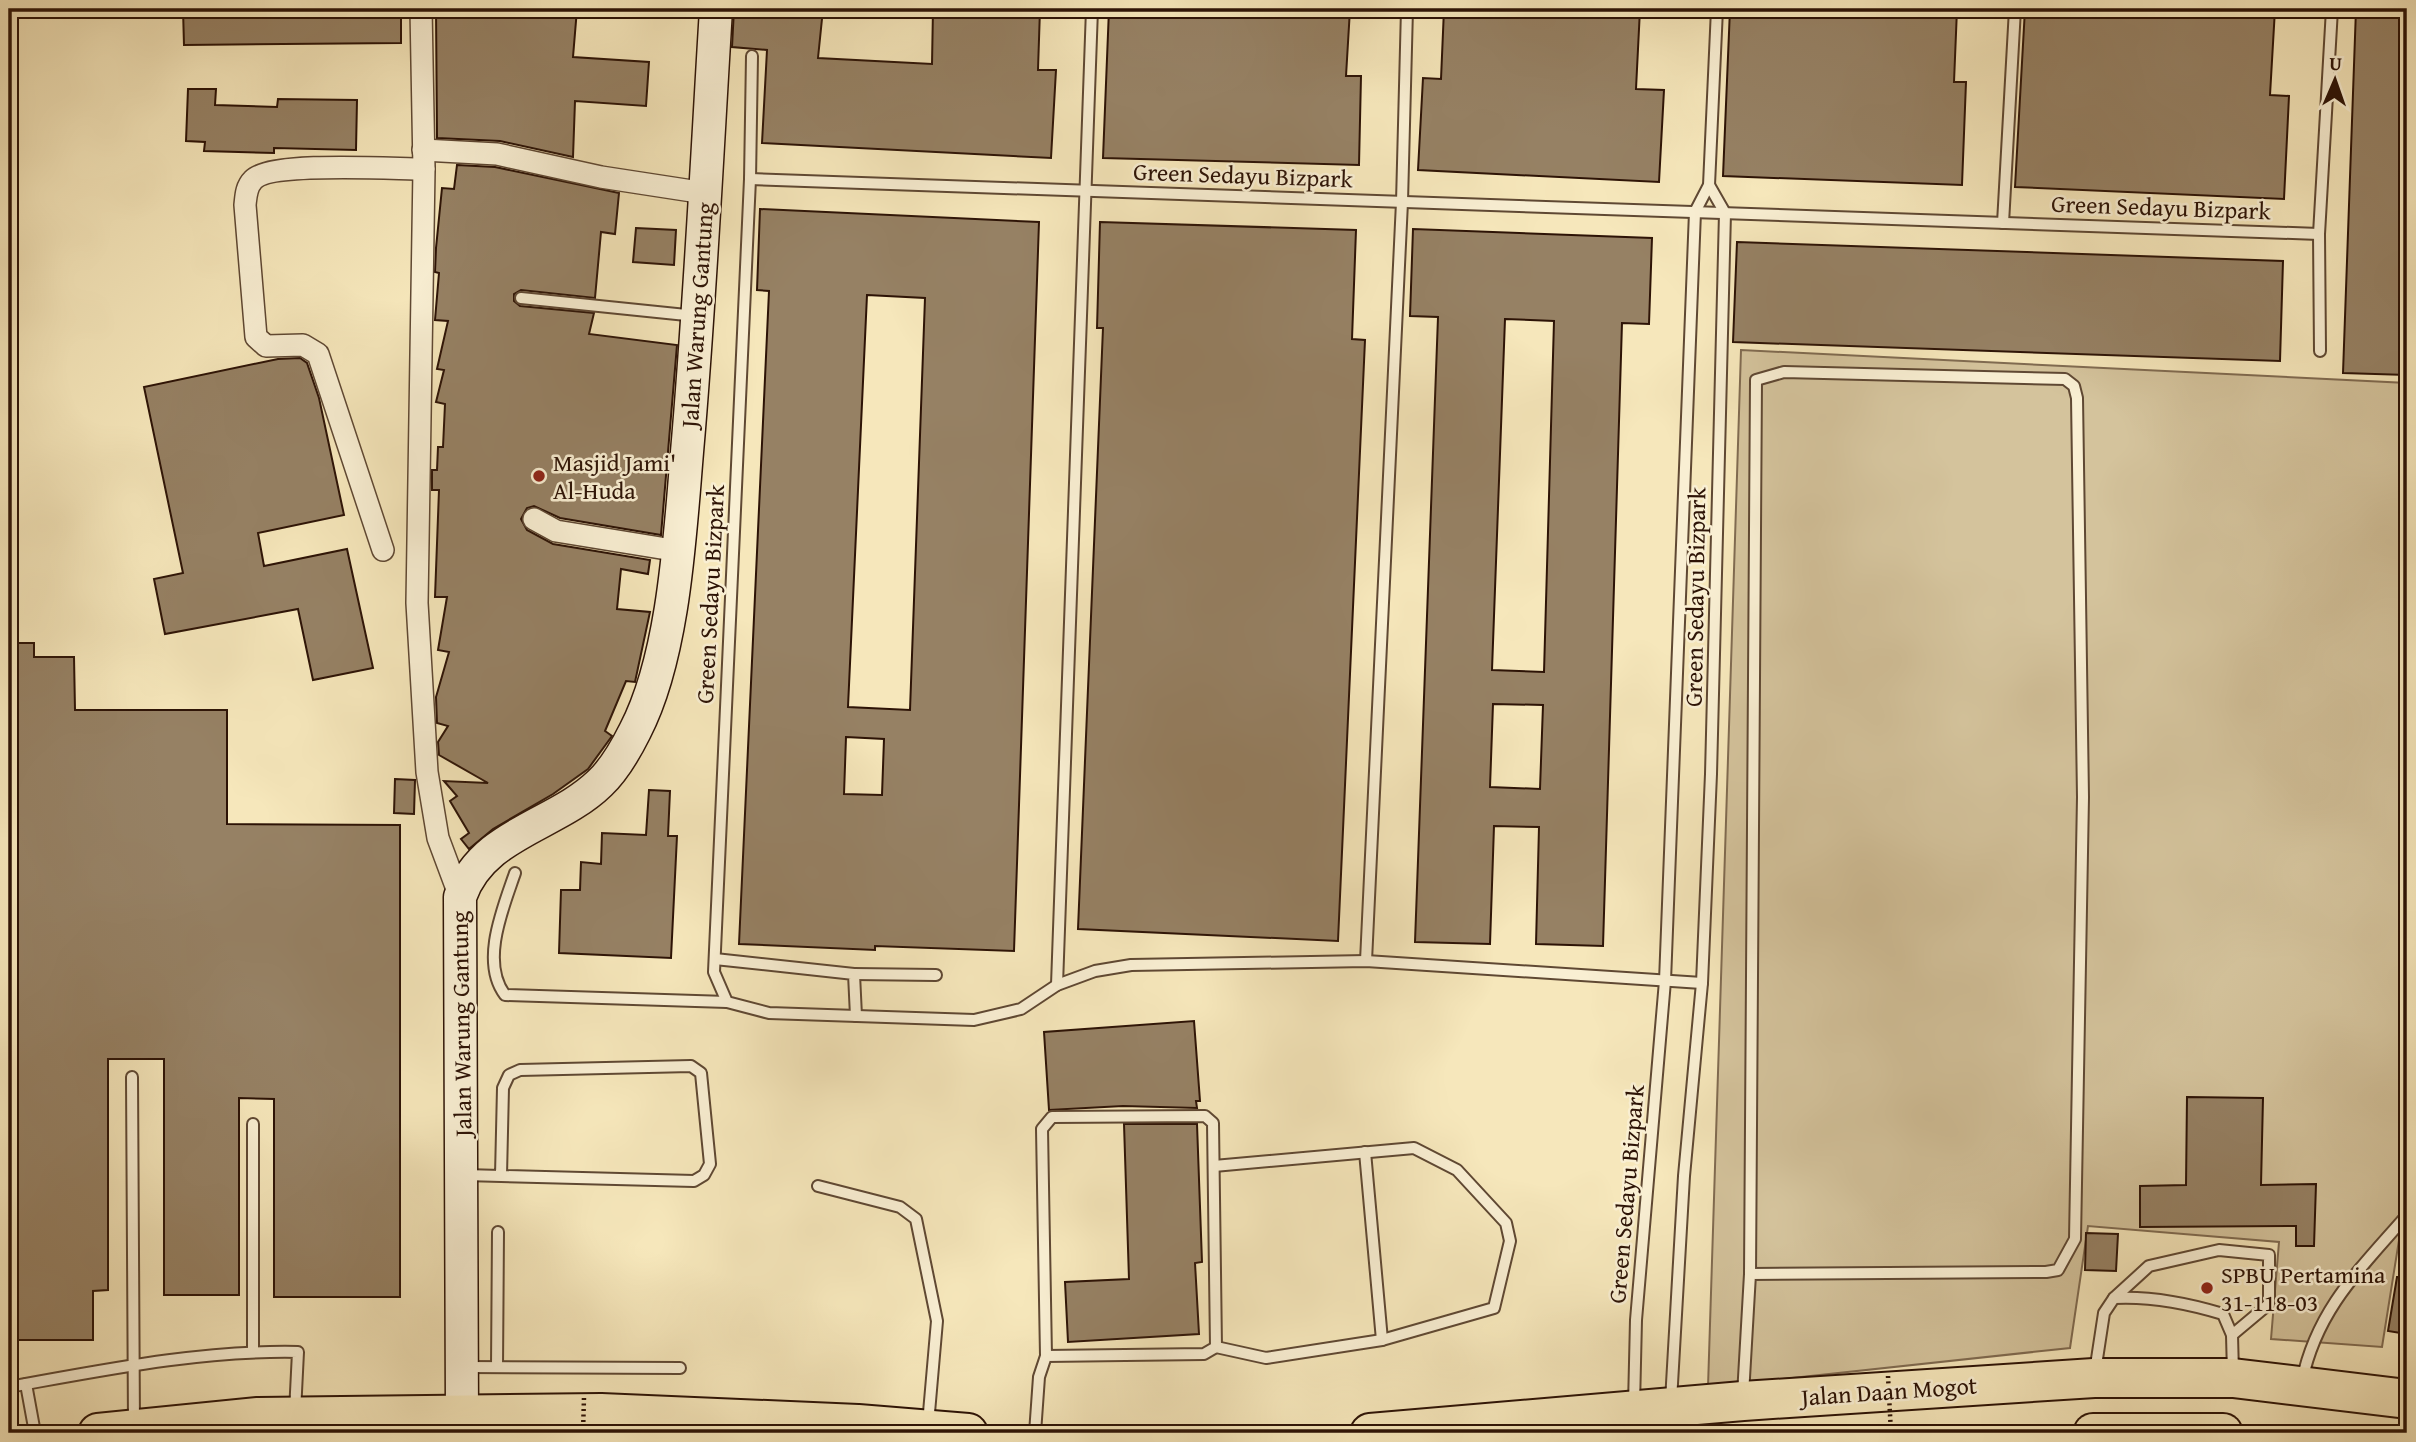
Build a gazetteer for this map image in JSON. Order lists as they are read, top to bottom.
{
  "streets": {
    "highway": ["Jalan Daan Mogot"],
    "street": ["Jalan Warung Gantung"],
    "lane": ["Green Sedayu Bizpark"]
  },
  "crossings": [
    ["Green Sedayu Bizpark", "Jalan Daan Mogot"]
  ],
  "places": ["Masjid Jami' Al-Huda", "SPBU Pertamina 31-118-03"],
  "north": "top"
}
